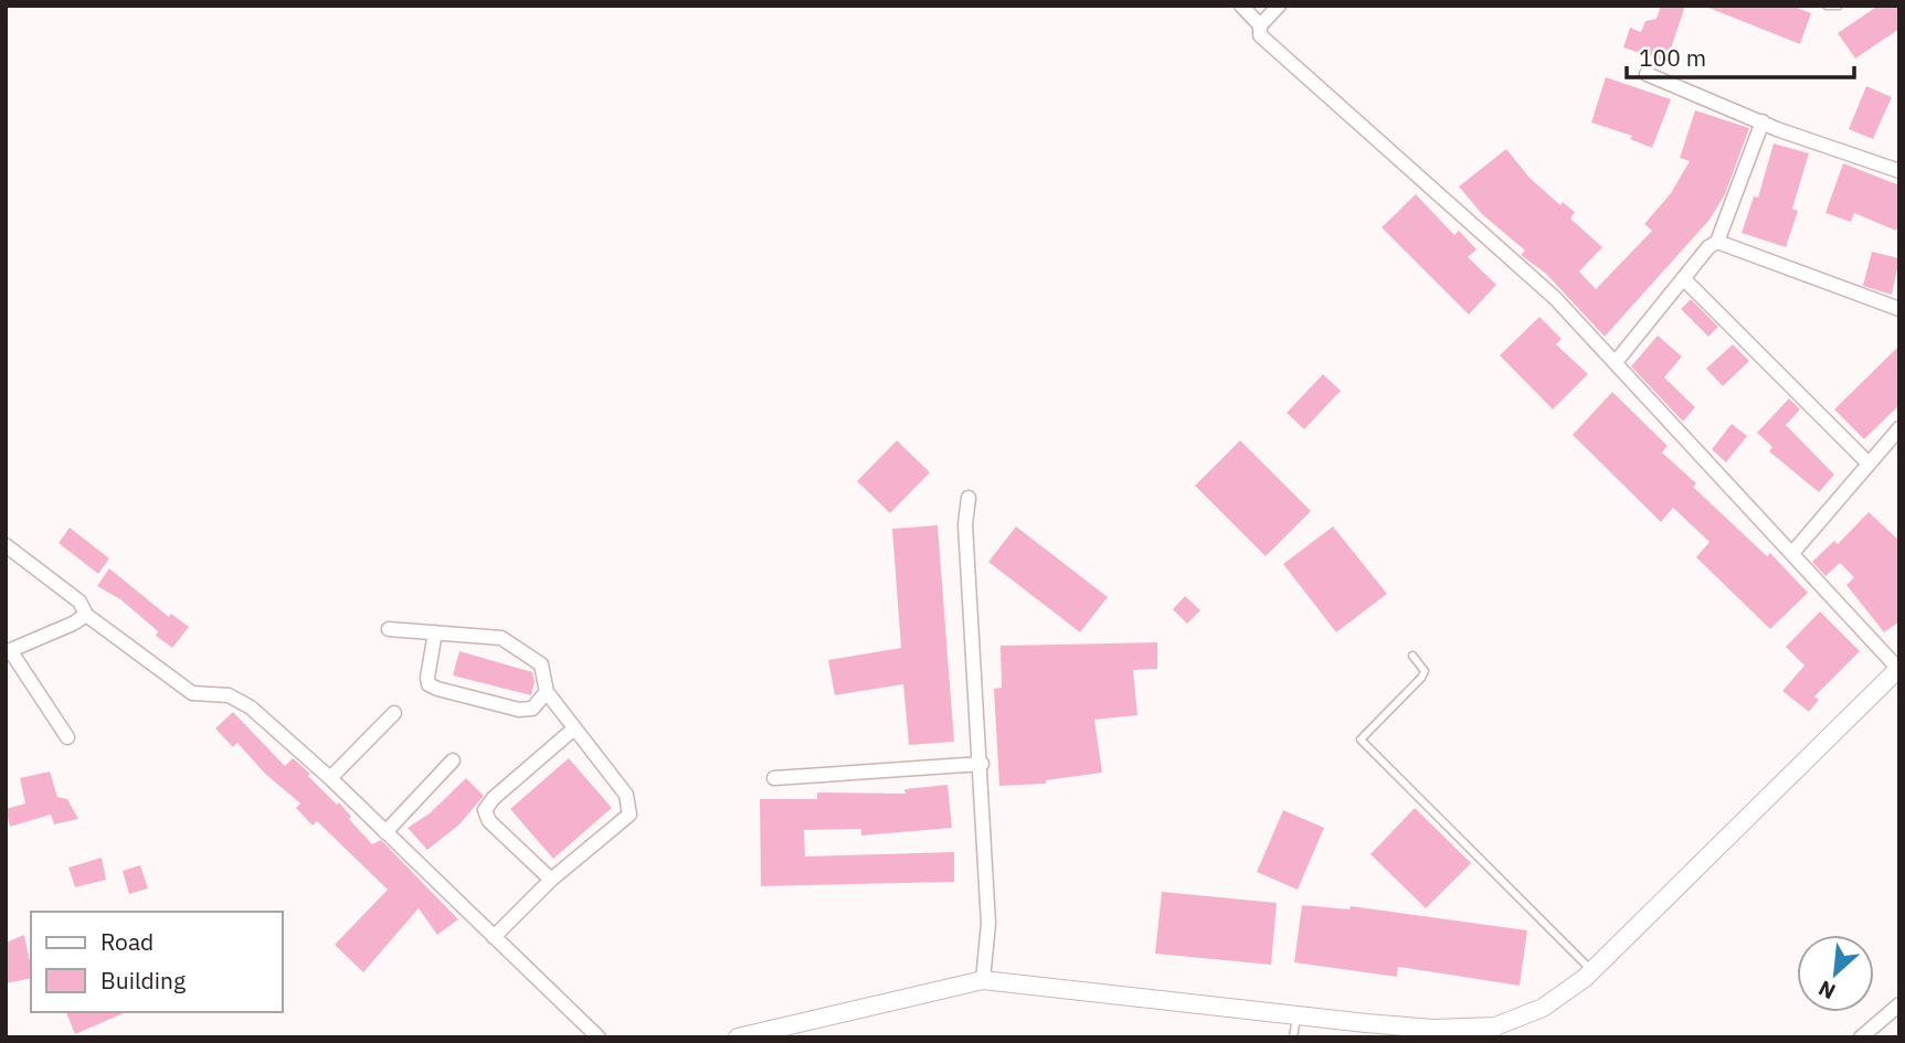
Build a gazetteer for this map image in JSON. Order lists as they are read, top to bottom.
{
  "legend": ["Road", "Building"],
  "scale_bar": "100 m",
  "north": "bottom left"
}
